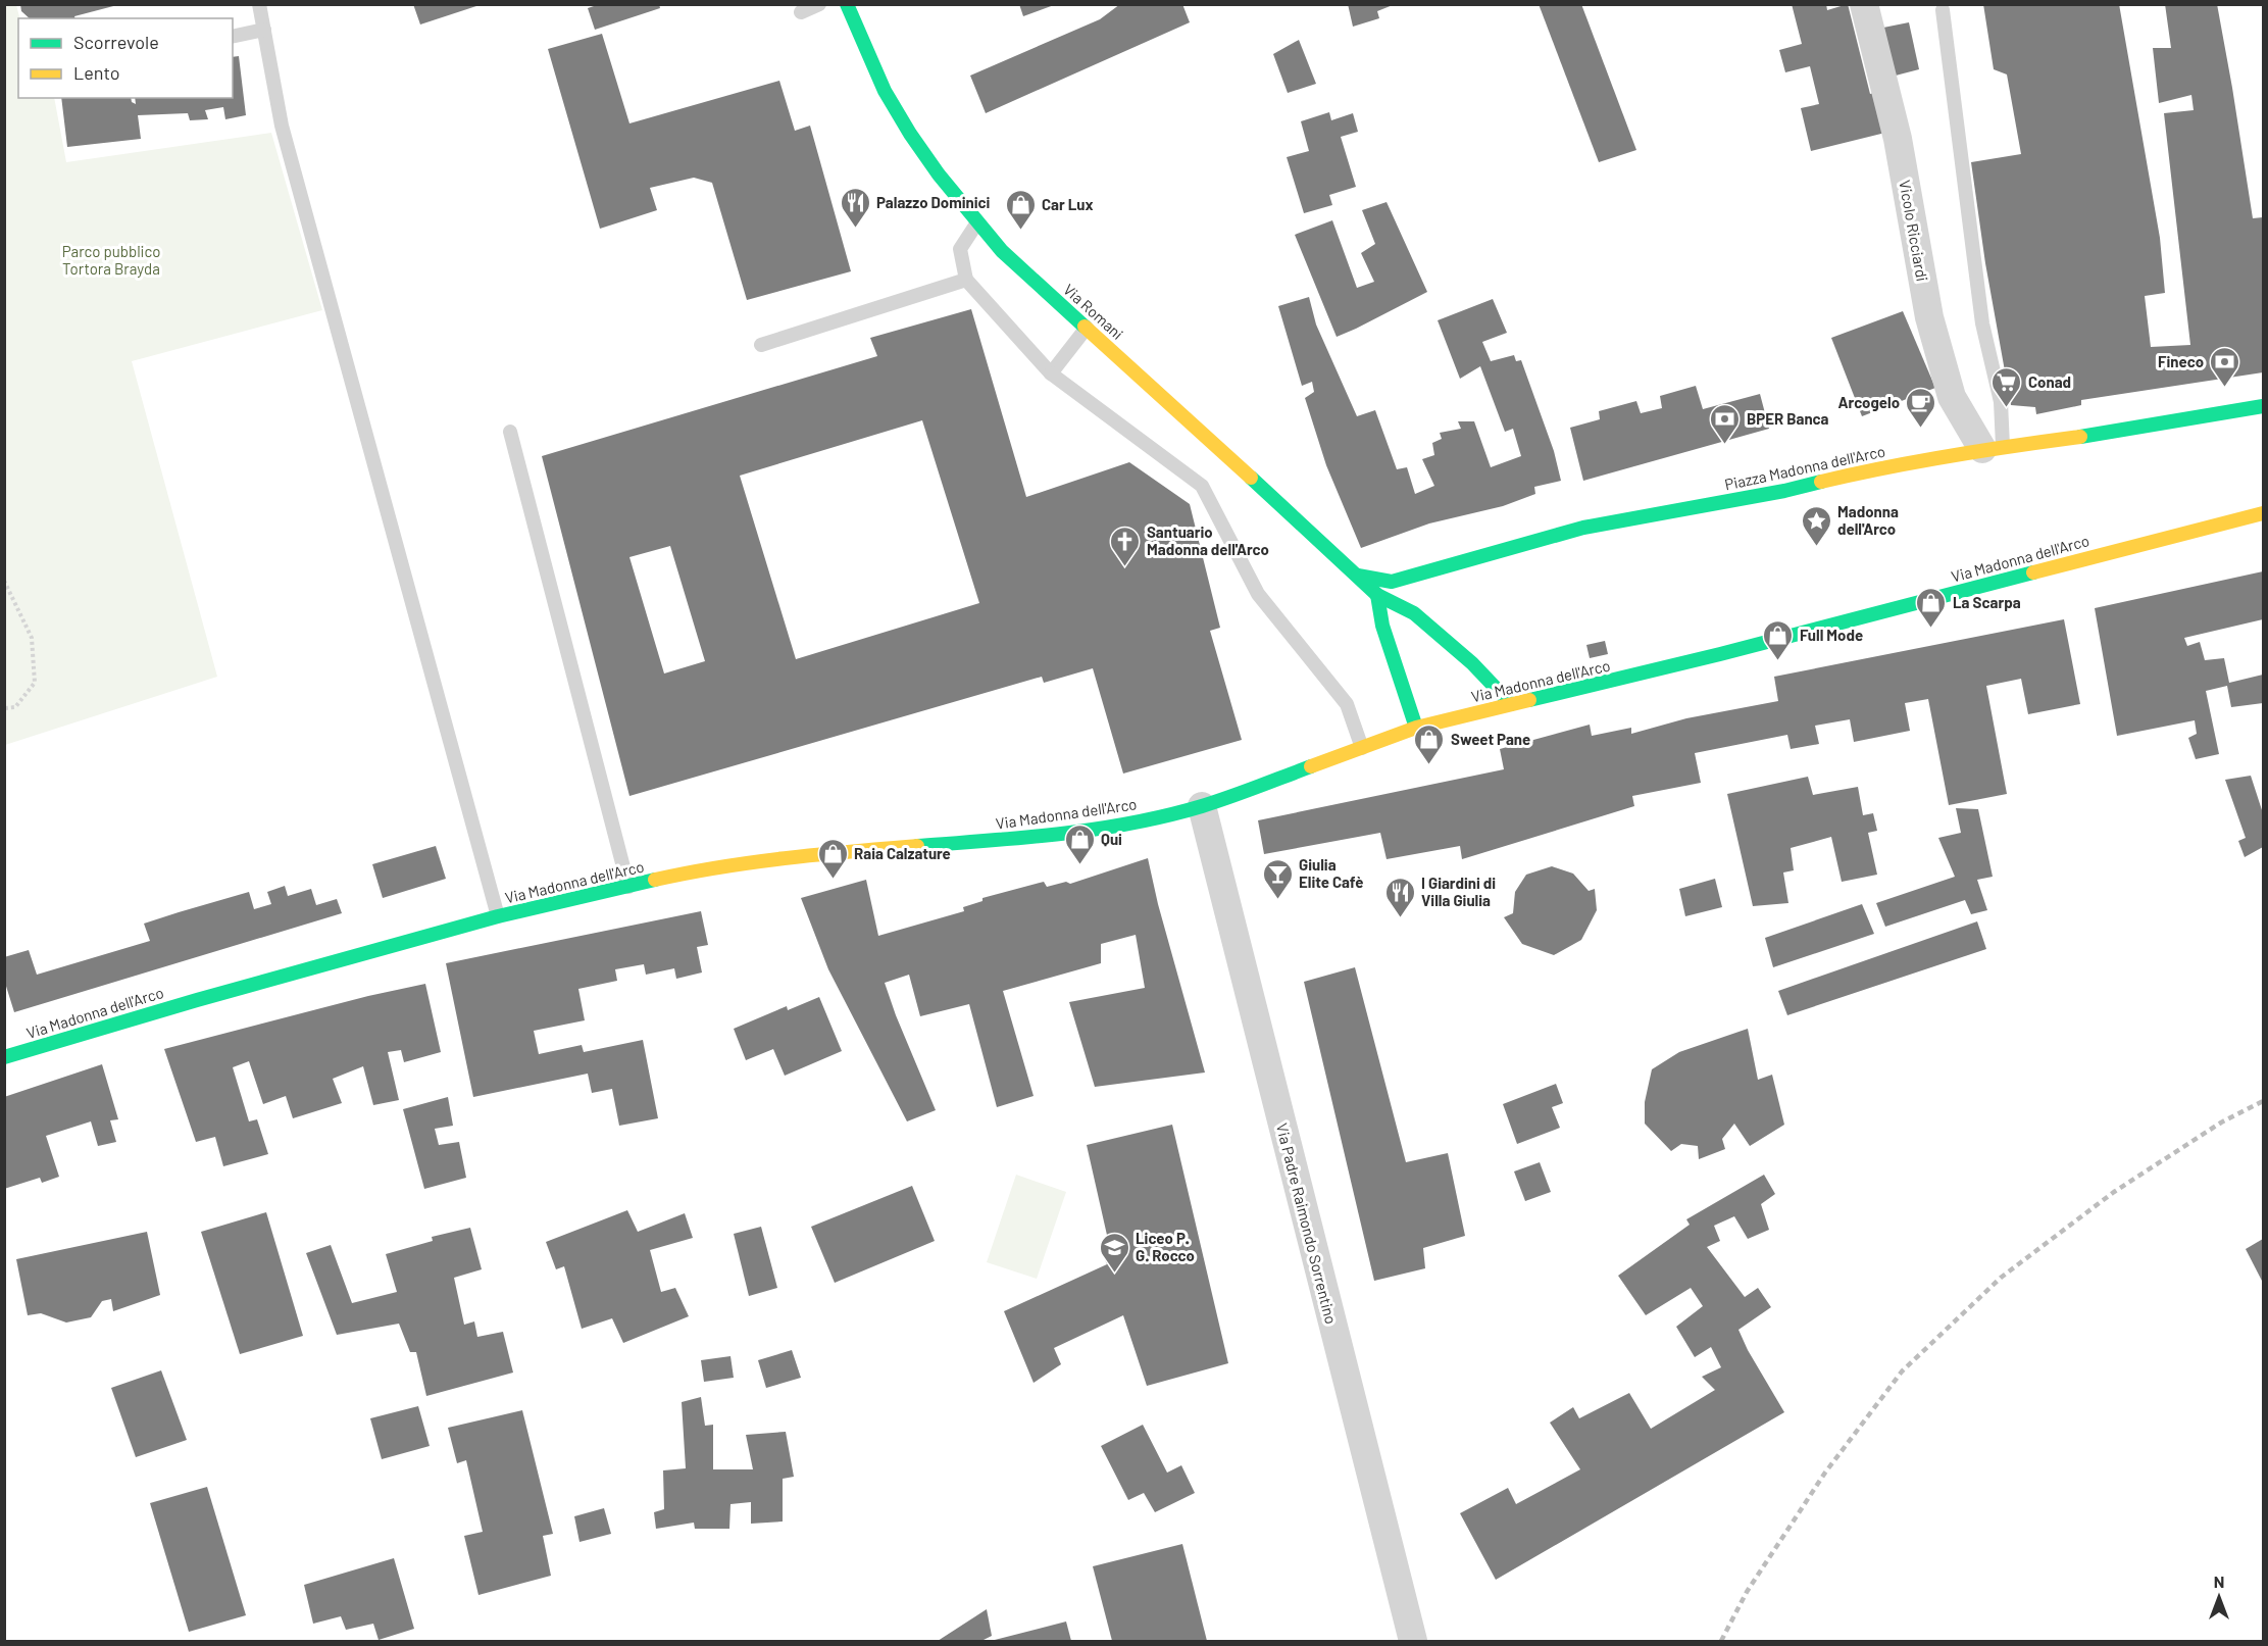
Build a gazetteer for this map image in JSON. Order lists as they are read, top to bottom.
{
  "streets": {
    "main road": ["Via Romani", "Piazza Madonna dell'Arco", "Via Madonna dell'Arco"],
    "street": ["Vicolo Ricciardi", "Via Padre Raimondo Sorrentino"]
  },
  "crossings": [
    ["Vicolo Ricciardi", "Piazza Madonna dell'Arco"],
    ["Via Romani", "Piazza Madonna dell'Arco"],
    ["Via Romani", "Via Madonna dell'Arco"],
    ["Via Madonna dell'Arco", "Via Padre Raimondo Sorrentino"]
  ],
  "parks": ["Parco pubblico Tortora Brayda"],
  "places": {
    "restaurant": ["Palazzo Dominici", "I Giardini di Villa Giulia"],
    "shop": [
      "Car Lux",
      "La Scarpa",
      "Full Mode",
      "Sweet Pane",
      "Qui",
      "Raia Calzature"
    ],
    "bank": ["Fineco", "BPER Banca"],
    "supermarket": ["Conad"],
    "cafe": ["Arcogelo"],
    "place": ["Madonna dell'Arco"],
    "church": ["Santuario Madonna dell'Arco"],
    "bar": ["Giulia Elite Cafè"],
    "school or university": ["Liceo P. G. Rocco"]
  },
  "legend": ["Scorrevole", "Lento"],
  "north": "top"
}
